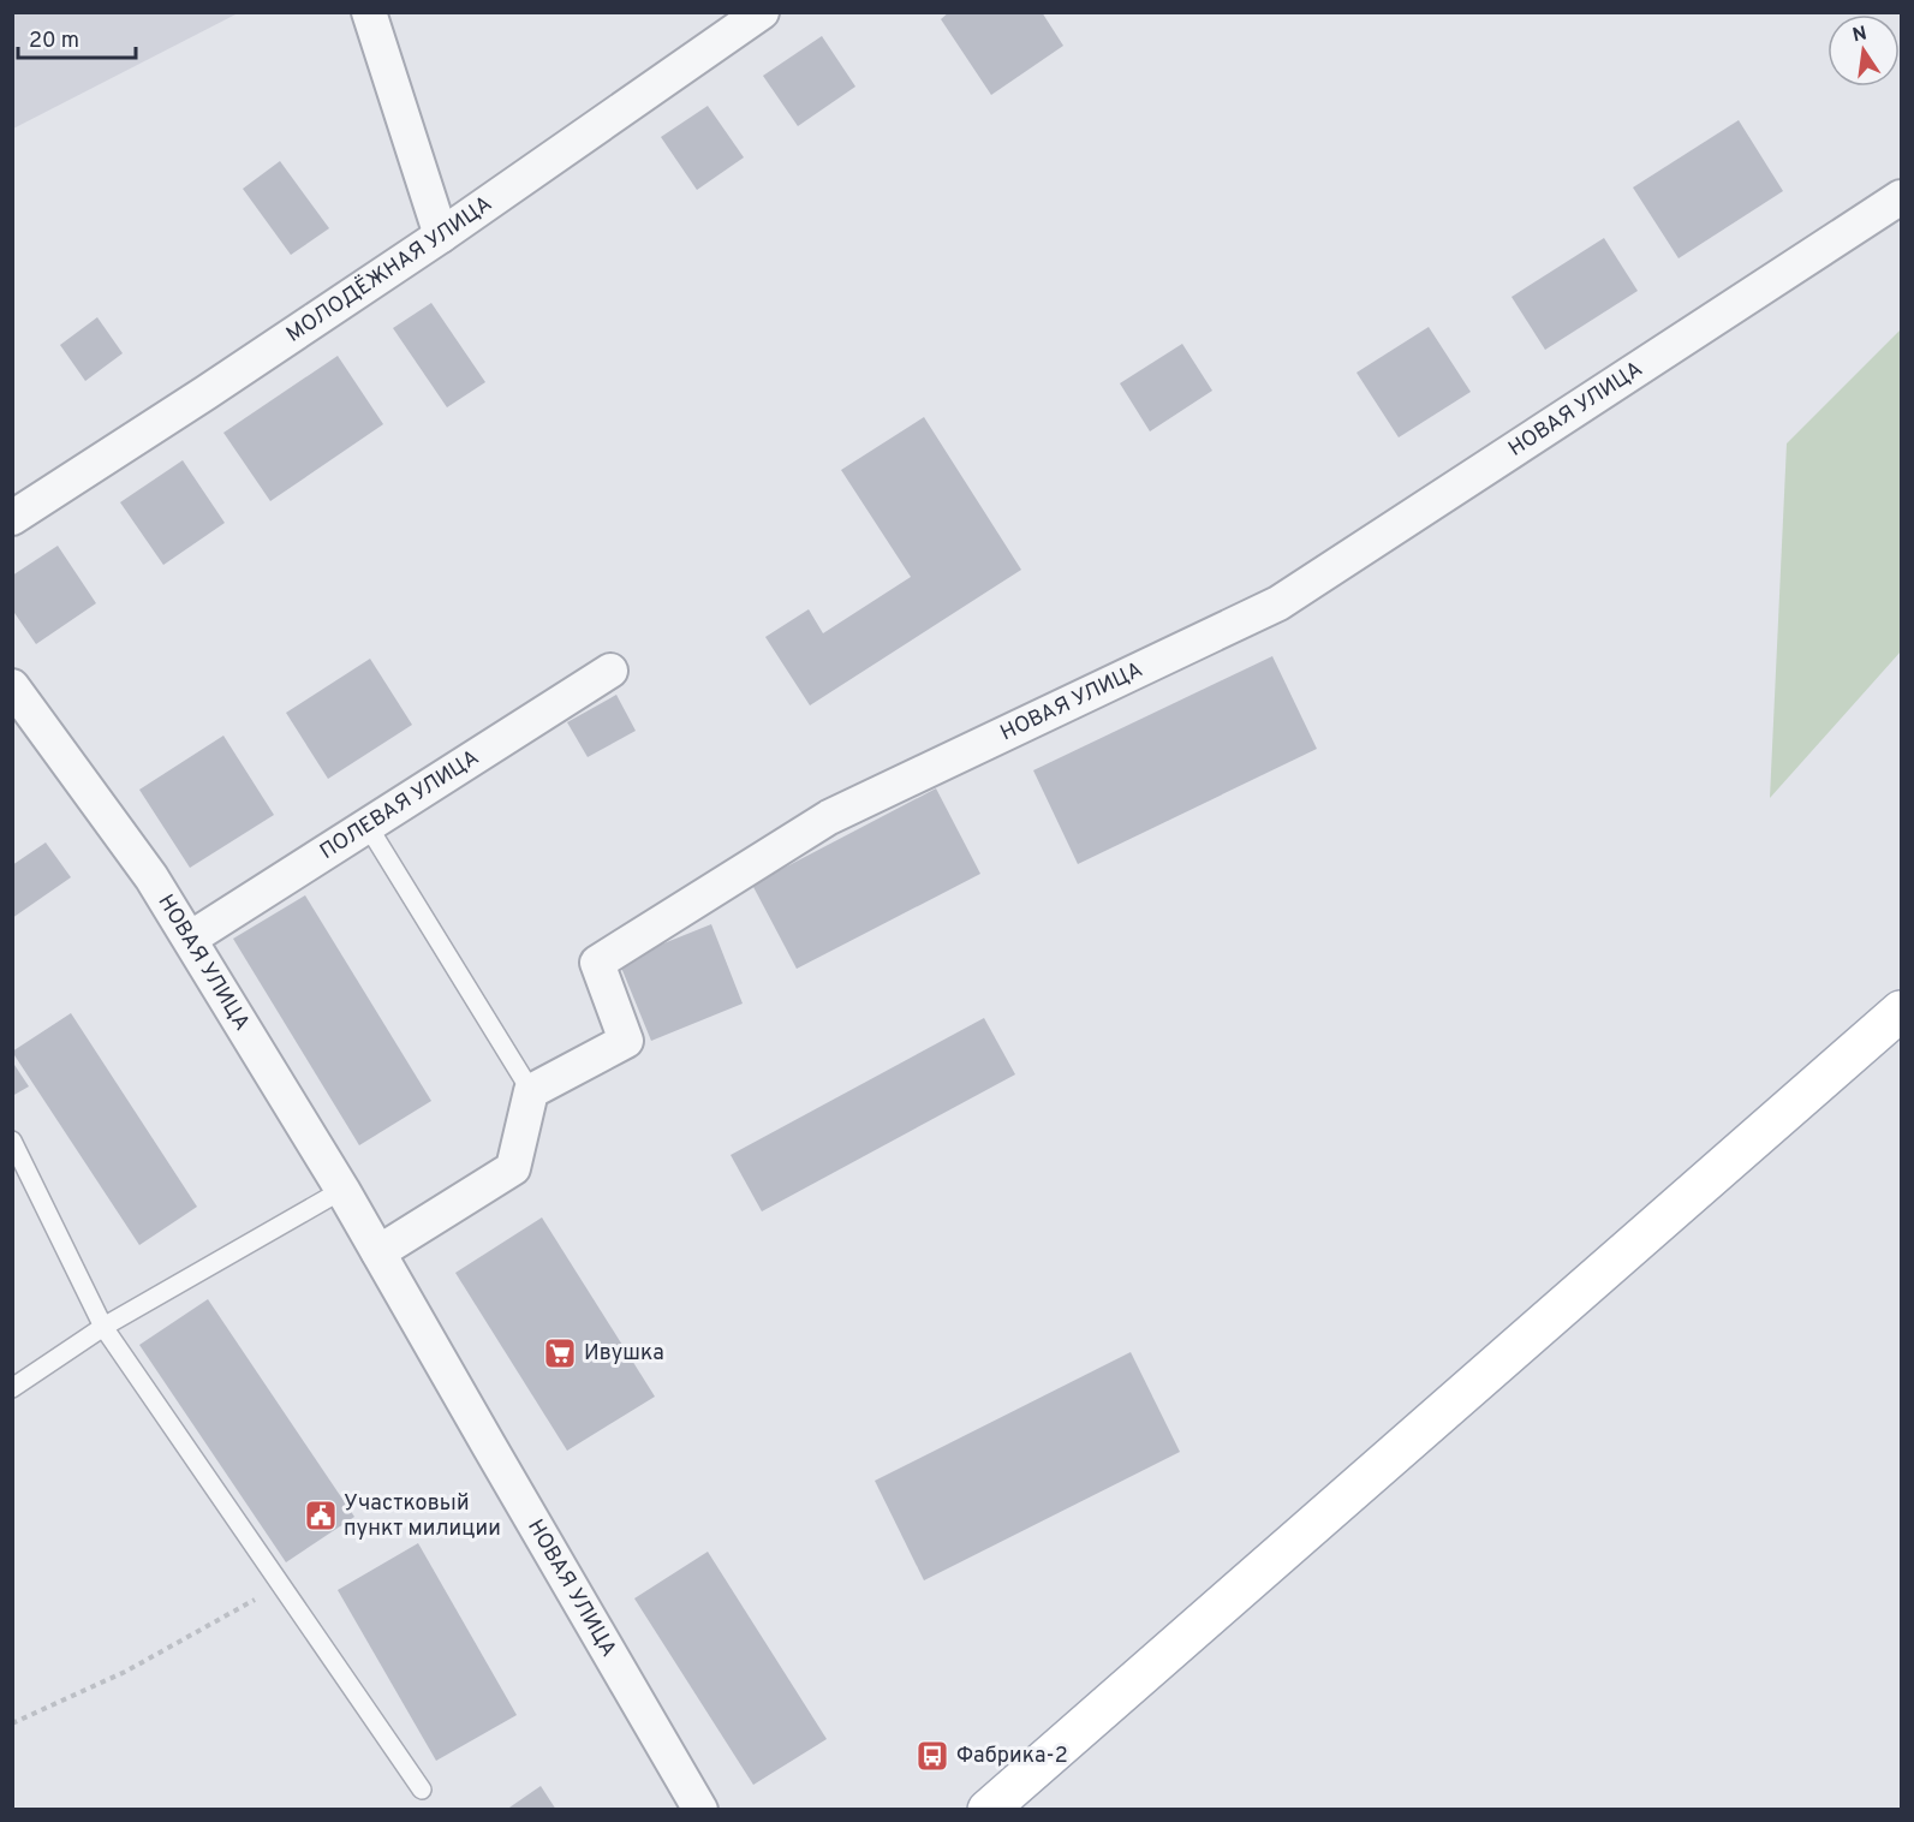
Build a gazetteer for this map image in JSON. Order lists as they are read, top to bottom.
{
  "streets": {
    "street": ["МОЛОДЁЖНАЯ УЛИЦА", "НОВАЯ УЛИЦА", "ПОЛЕВАЯ УЛИЦА"]
  },
  "crossings": [
    ["НОВАЯ УЛИЦА", "ПОЛЕВАЯ УЛИЦА"]
  ],
  "places": {
    "supermarket": ["Ивушка"],
    "public building": ["Участковый пункт милиции"],
    "bus stop": ["Фабрика-2"]
  },
  "scale_bar": "20 m",
  "north": "top"
}
